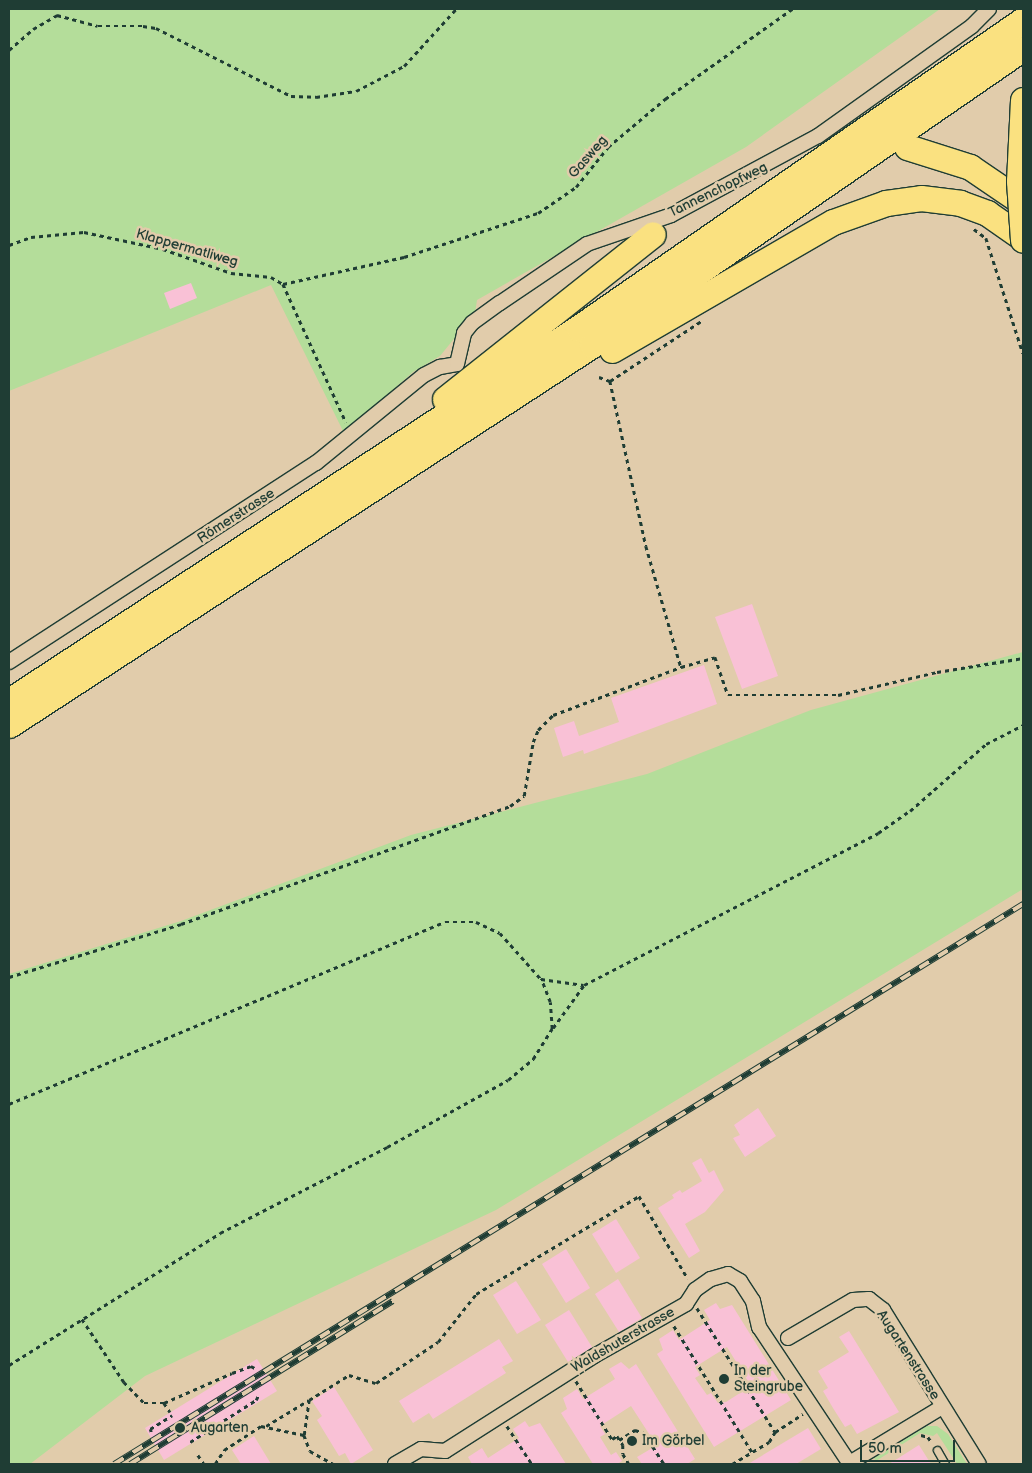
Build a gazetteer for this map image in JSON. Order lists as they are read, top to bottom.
{
  "streets": {
    "street": [
      "Tannenchopfweg",
      "Römerstrasse",
      "Waldshuterstrasse",
      "Augartenstrasse"
    ],
    "path": ["Gasweg", "Klappermatliweg"]
  },
  "crossings": [
    ["Gasweg", "Klappermatliweg"],
    ["Tannenchopfweg", "Römerstrasse"]
  ],
  "places": ["In der Steingrube", "Augarten", "Im Görbel"],
  "scale_bar": "50 m"
}
